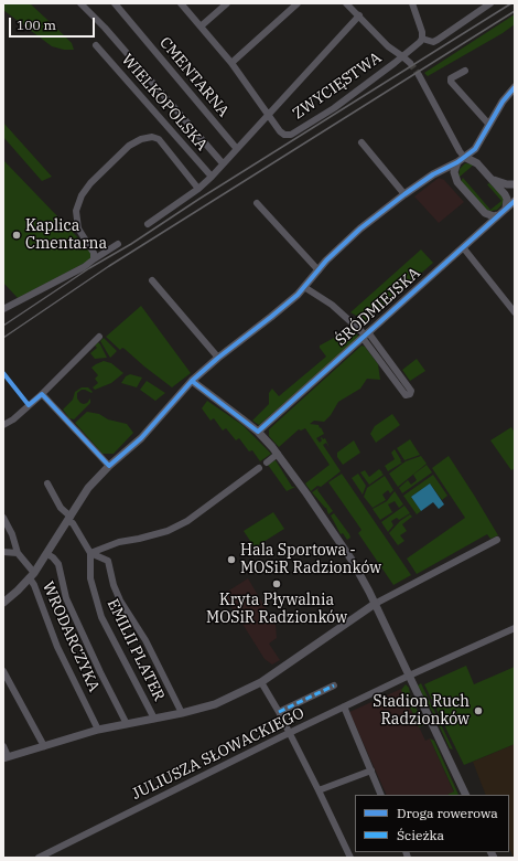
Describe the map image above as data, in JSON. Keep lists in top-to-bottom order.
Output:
{
  "streets": {
    "street": [
      "CMENTARNA",
      "ZWYCIĘSTWA",
      "WIELKOPOLSKA",
      "ŚRÓDMIEJSKA",
      "WRODARCZYKA",
      "EMILII PLATER",
      "JULIUSZA SŁOWACKIEGO"
    ]
  },
  "places": [
    "Kaplica Cmentarna",
    "Hala Sportowa - MOSiR Radzionków",
    "Kryta Pływalnia MOSiR Radzionków",
    "Stadion Ruch Radzionków"
  ],
  "legend": ["Droga rowerowa", "Ścieżka"],
  "scale_bar": "100 m"
}
